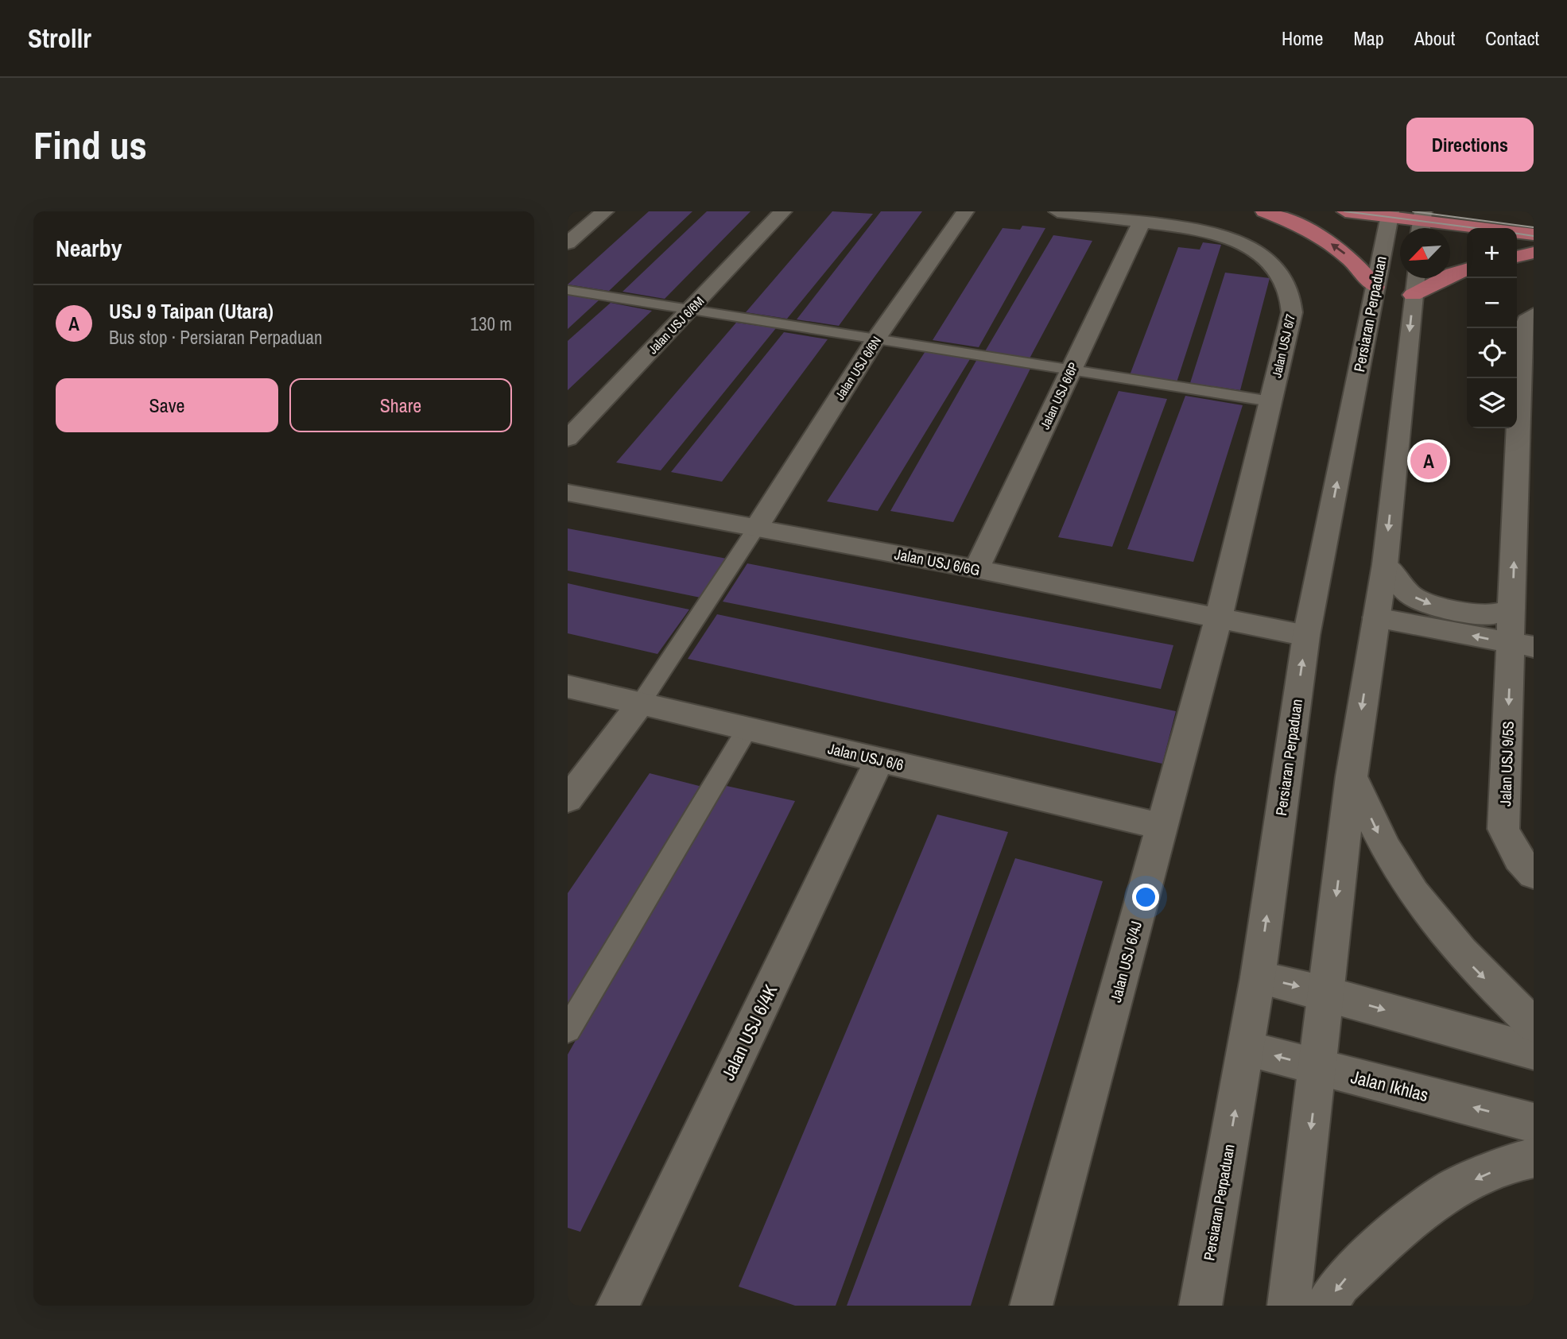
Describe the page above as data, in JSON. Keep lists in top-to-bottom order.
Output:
{
  "streets": {
    "street": [
      "Persiaran Perpaduan",
      "Jalan USJ 6/6M",
      "Jalan USJ 6/7",
      "Jalan USJ 6/6N",
      "Jalan USJ 6/6P",
      "Jalan USJ 6/6G",
      "Jalan USJ 6/6",
      "Jalan USJ 9/5S",
      "Jalan USJ 6/4J",
      "Jalan USJ 6/4K",
      "Jalan Ikhlas"
    ]
  },
  "crossings": [
    ["Persiaran Perpaduan", "Jalan USJ 6/6G"],
    ["Persiaran Perpaduan", "Jalan Ikhlas"],
    ["Jalan USJ 6/7", "Jalan USJ 6/6P"],
    ["Jalan USJ 6/7", "Jalan USJ 6/6G"],
    ["Jalan USJ 6/7", "Jalan USJ 6/4J"],
    ["Jalan USJ 6/6N", "Jalan USJ 6/6G"],
    ["Jalan USJ 6/6P", "Jalan USJ 6/6G"],
    ["Jalan USJ 6/6G", "Jalan USJ 6/4J"],
    ["Jalan USJ 6/6", "Jalan USJ 6/4J"],
    ["Jalan USJ 6/6", "Jalan USJ 6/4K"]
  ],
  "north": "bottom left",
  "page": {
    "header": "Strollr",
    "nav": [
      "Home",
      "Map",
      "About",
      "Contact"
    ],
    "buttons": [
      "Directions",
      ["Save", "Share"]
    ],
    "title": "Find us",
    "heading": "Nearby",
    "map_buttons": ["+", "−"],
    "list": [
      {
        "mark": "A",
        "name": "USJ 9 Taipan (Utara)",
        "note": "Bus stop · Persiaran Perpaduan",
        "value": "130 m"
      }
    ],
    "pins": "A"
  }
}
